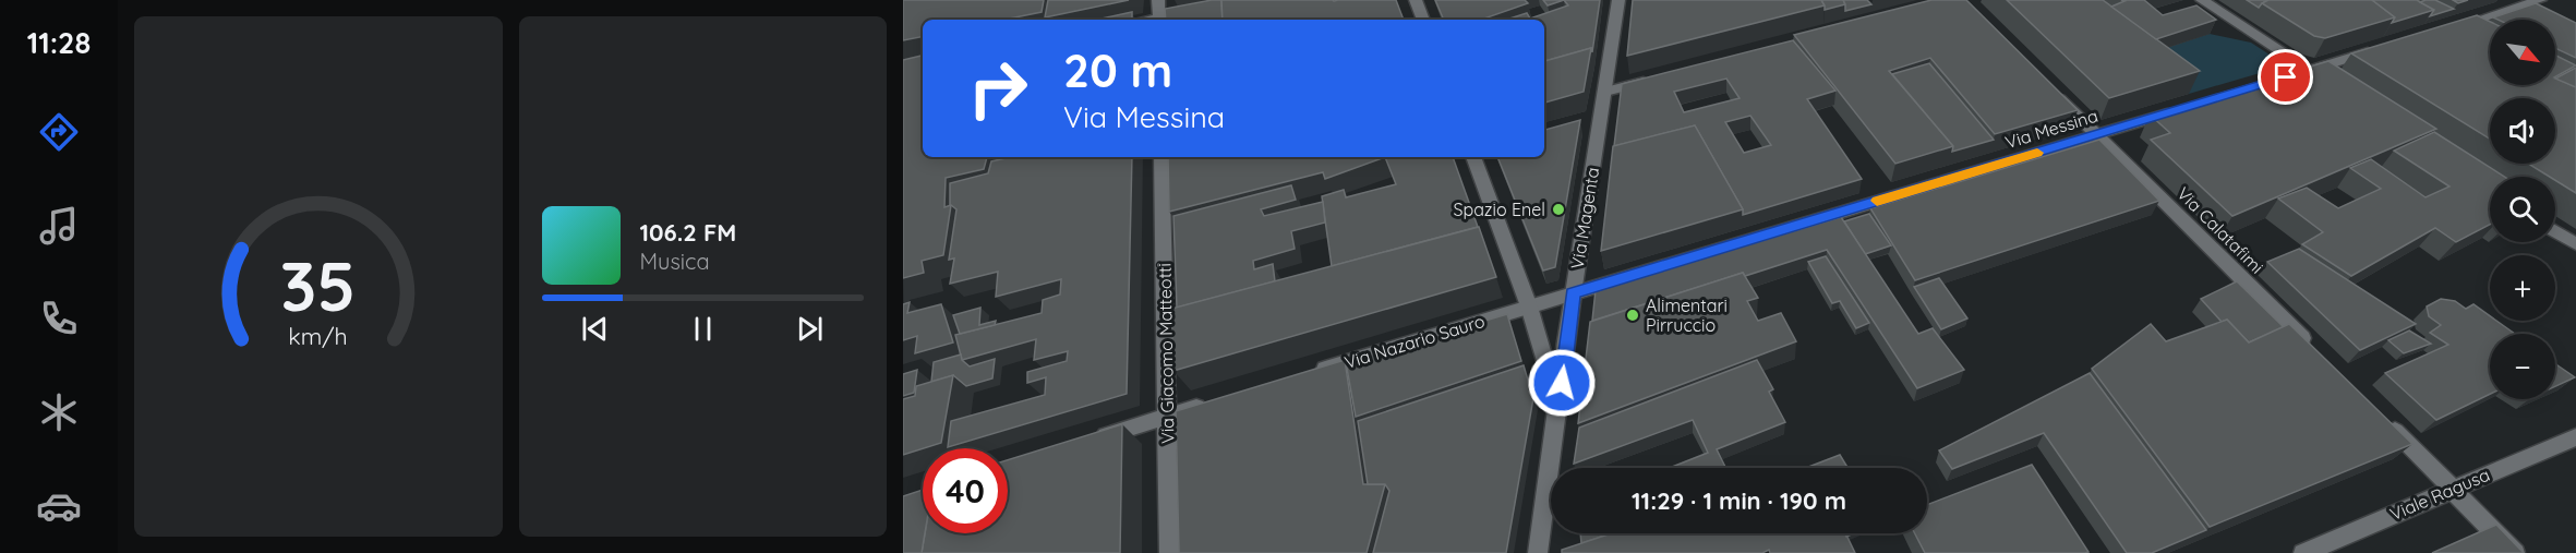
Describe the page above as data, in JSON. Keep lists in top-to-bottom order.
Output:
{
  "streets": {
    "street": [
      "Via Messina",
      "Via Magenta",
      "Via Calatafimi",
      "Via Nazario Sauro",
      "Via Giacomo Matteotti",
      "Viale Ragusa"
    ]
  },
  "crossings": [
    ["Via Messina", "Via Magenta"],
    ["Via Messina", "Via Calatafimi"],
    ["Via Messina", "Via Nazario Sauro"],
    ["Via Magenta", "Via Nazario Sauro"]
  ],
  "places": ["Spazio Enel", "Alimentari Pirruccio"],
  "north": "bottom right",
  "page": {
    "tabs": "11:28",
    "map_buttons": ["+", "−"],
    "turn": ["20 m", "Via Messina"],
    "song": ["106.2 FM", "Musica"],
    "limit": "40",
    "trip": "11:29 · 1 min · 190 m",
    "gauge": ["35", "km/h"]
  }
}
